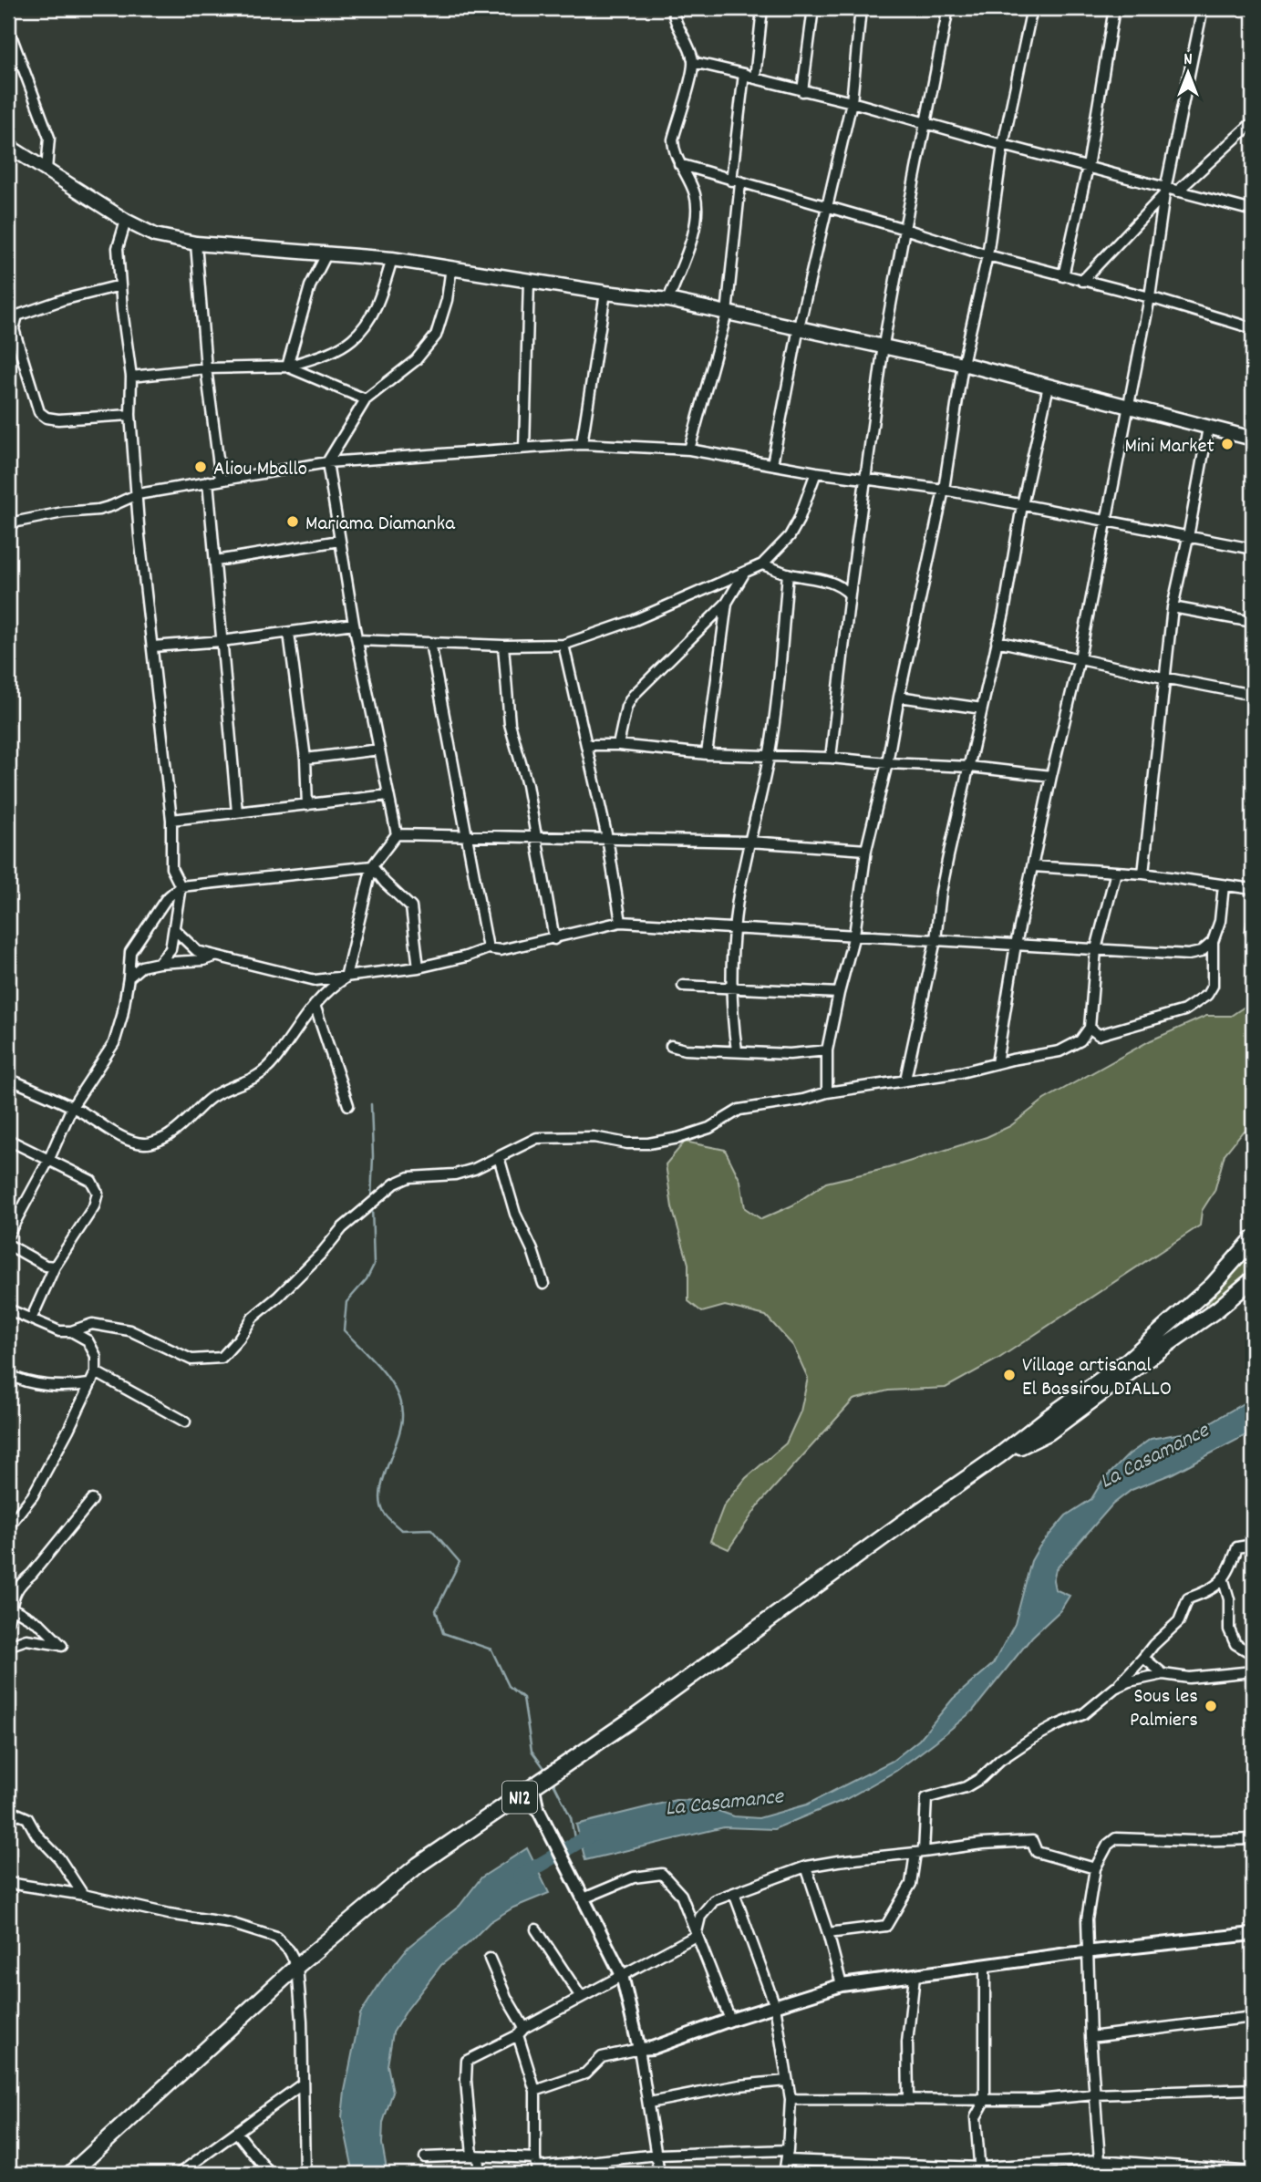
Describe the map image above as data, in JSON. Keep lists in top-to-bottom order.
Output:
{
  "streets": {
    "main road": ["N12"]
  },
  "water": ["La Casamance"],
  "places": [
    "Mini Market",
    "Aliou Mballo",
    "Mariama Diamanka",
    "Village artisanal El Bassirou DIALLO",
    "Sous les Palmiers"
  ],
  "north": "top"
}
